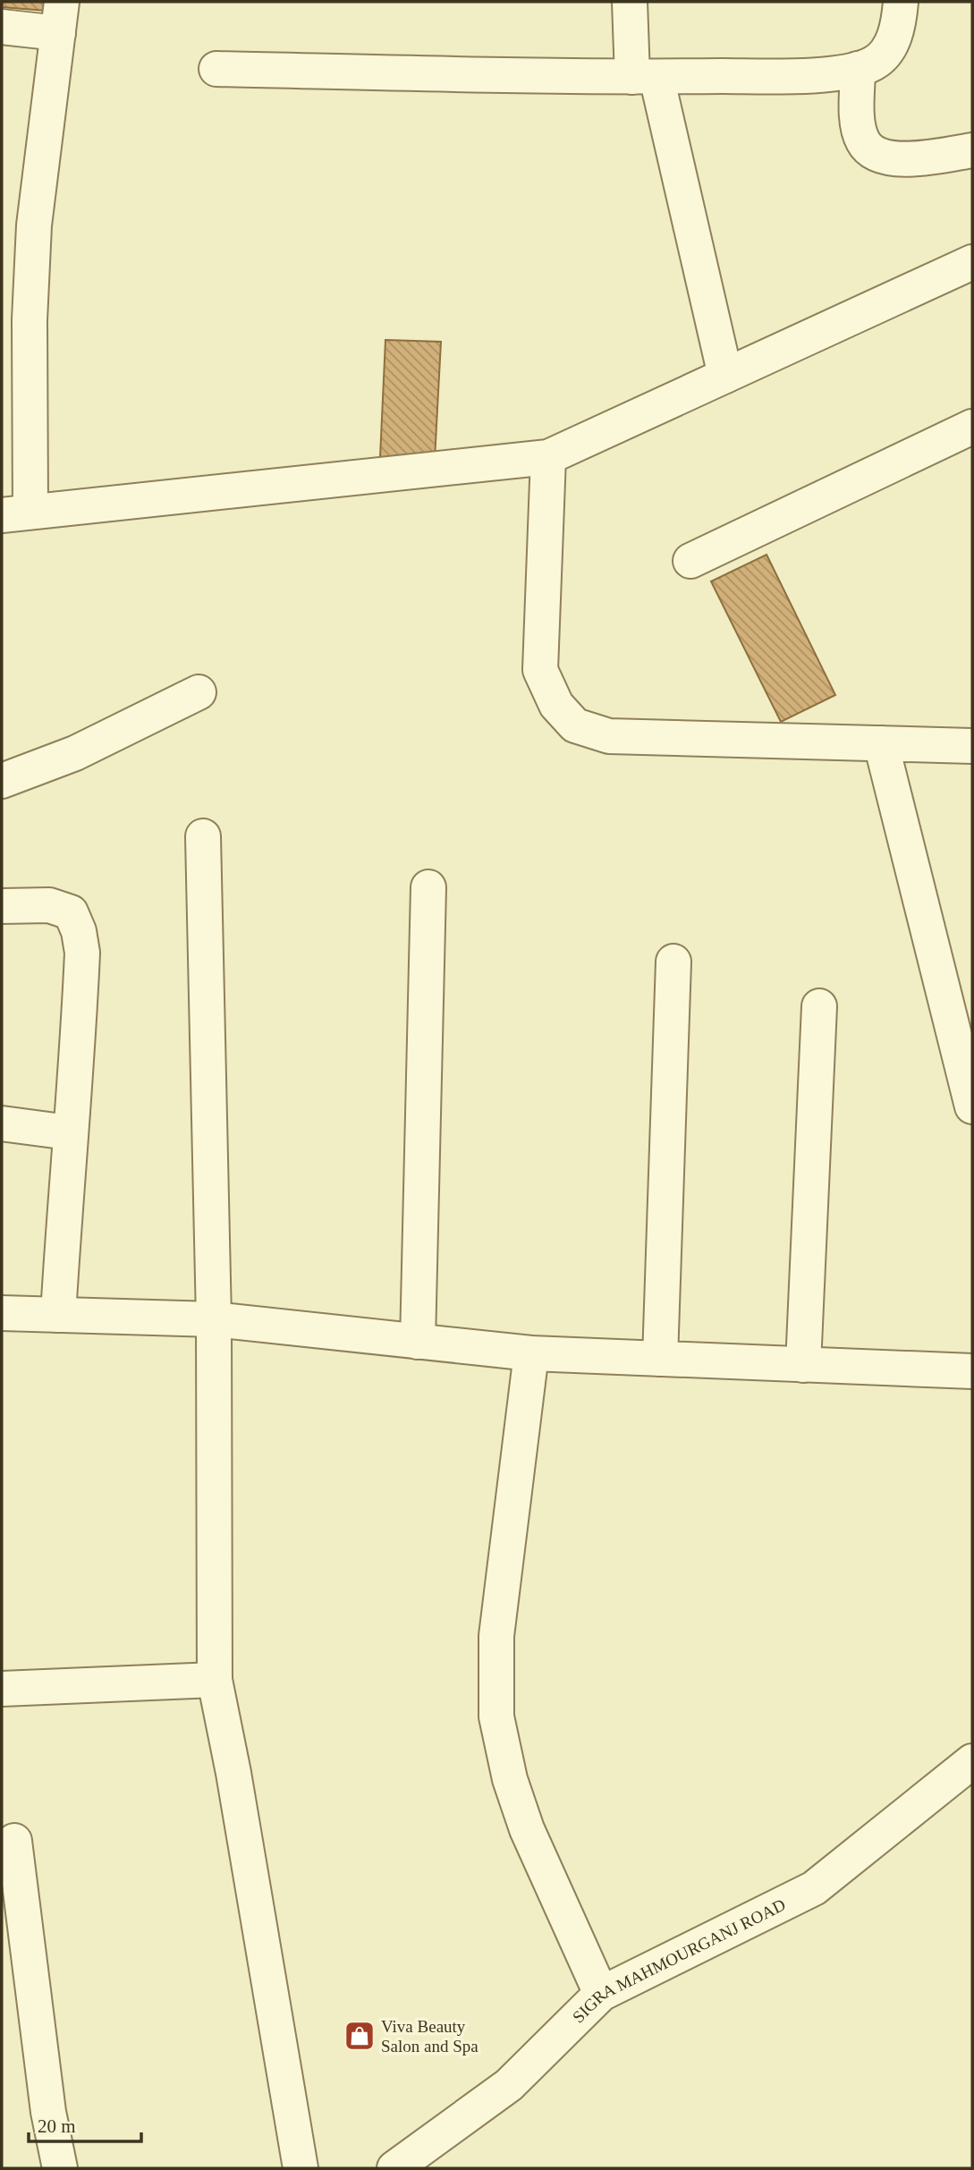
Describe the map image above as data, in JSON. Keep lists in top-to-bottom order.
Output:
{
  "streets": {
    "street": ["SIGRA MAHMOURGANJ ROAD"]
  },
  "places": {
    "shop": ["Viva Beauty Salon and Spa"]
  },
  "scale_bar": "20 m"
}
